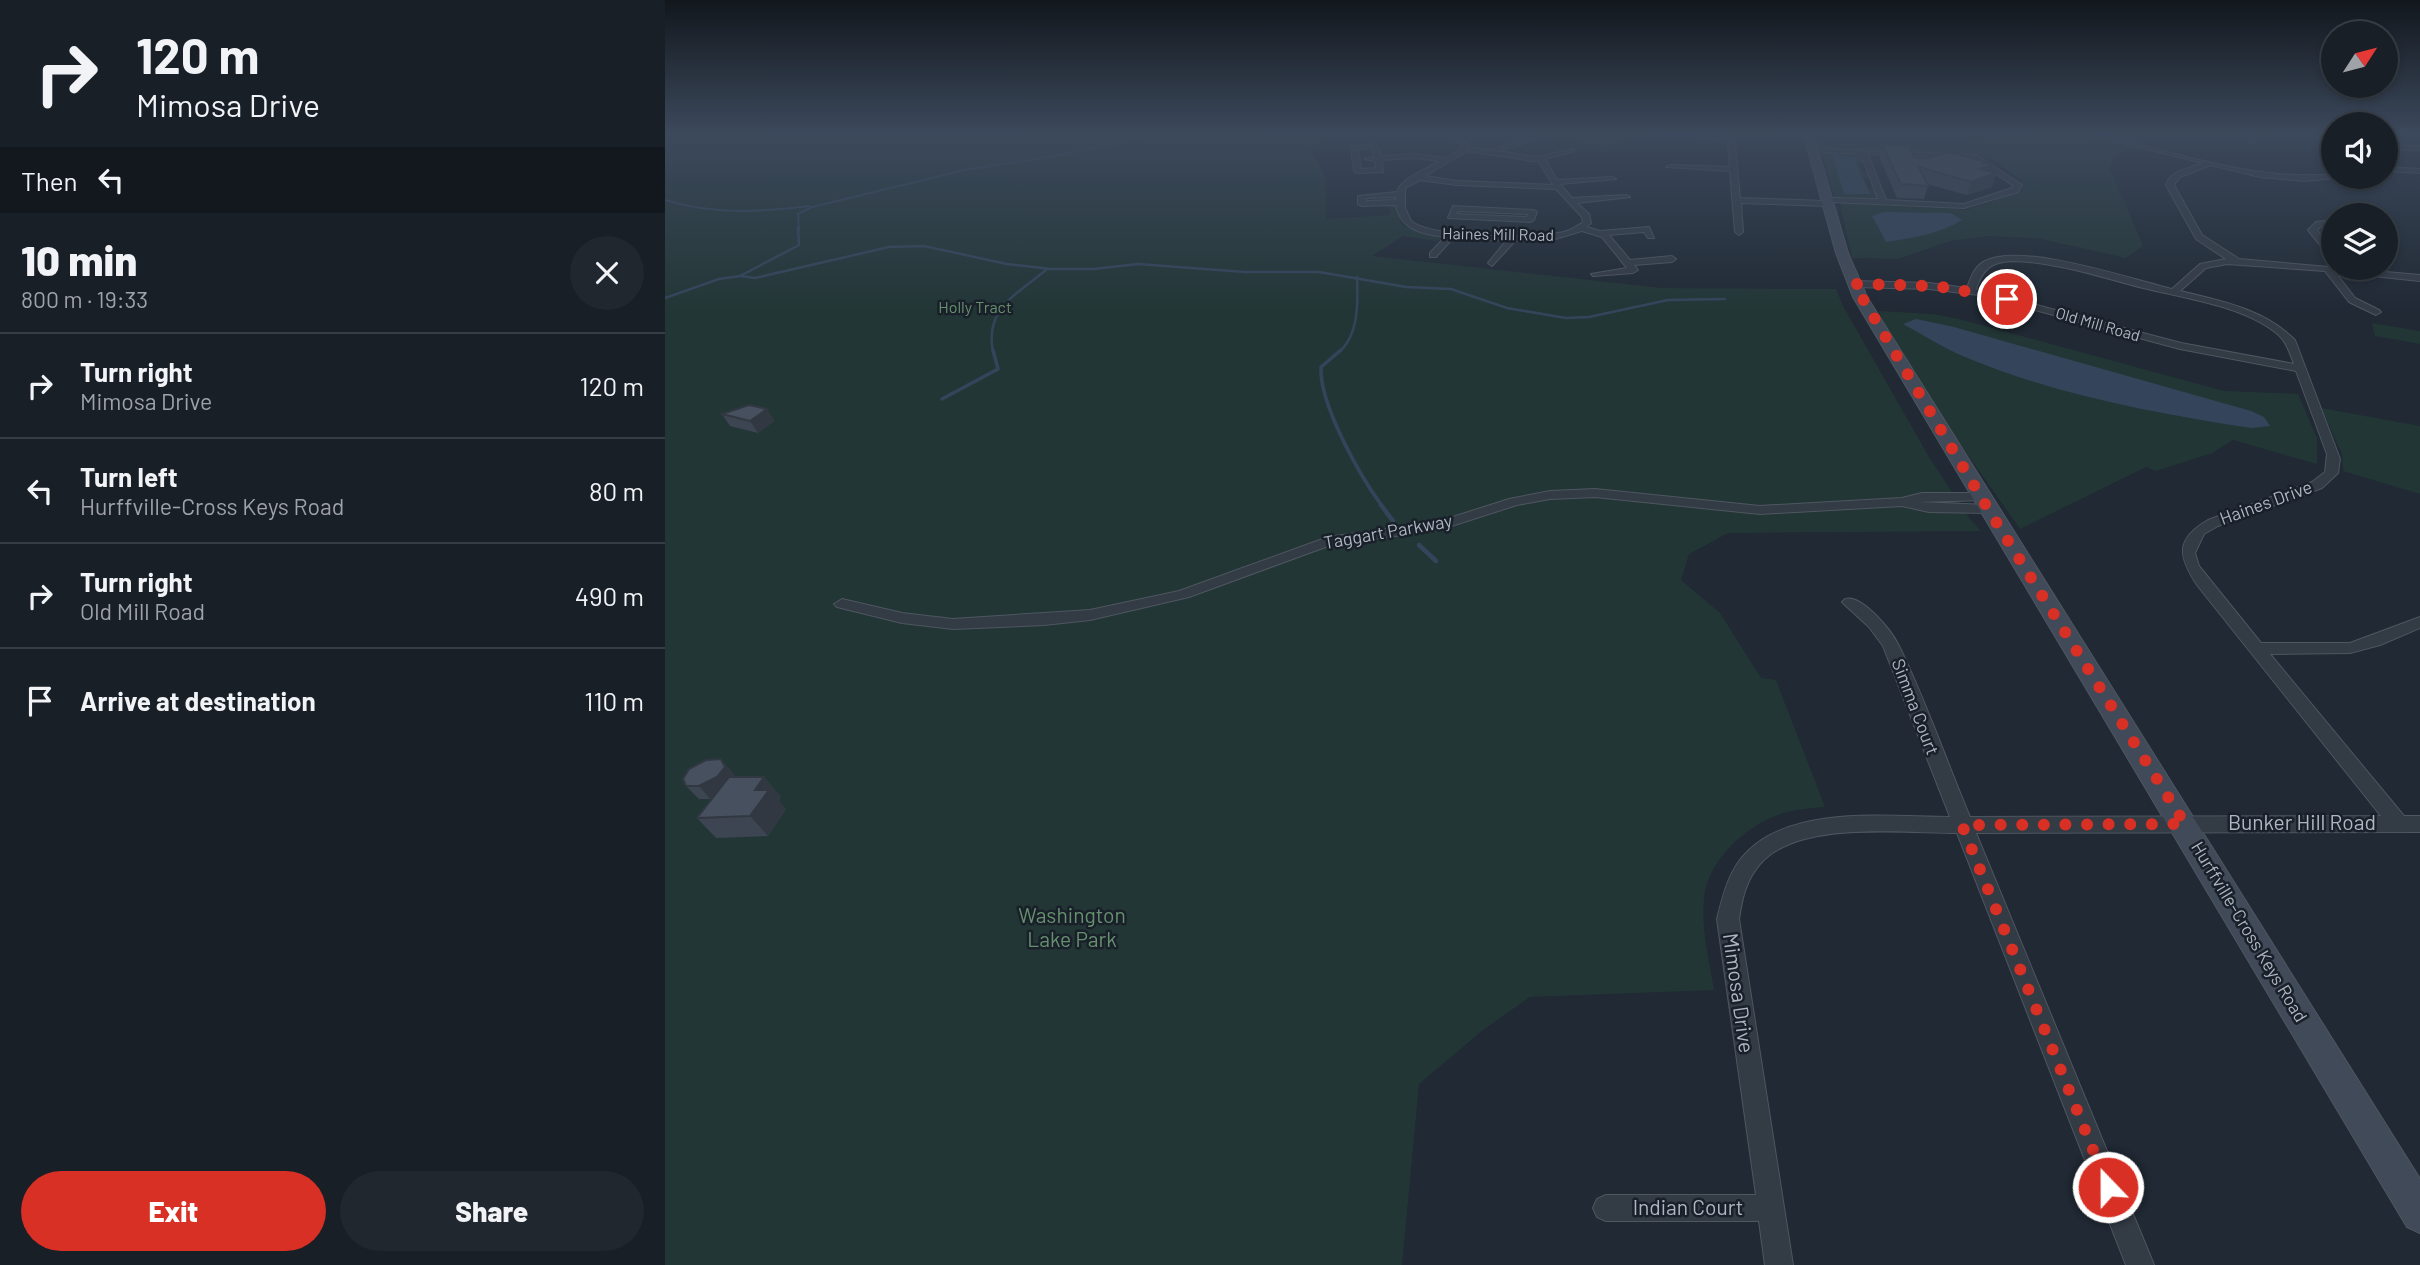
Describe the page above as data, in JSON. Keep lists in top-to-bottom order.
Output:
{
  "streets": {
    "main road": ["Hurffville-Cross Keys Road"],
    "street": [
      "Haines Mill Road",
      "Old Mill Road",
      "Haines Drive",
      "Taggart Parkway",
      "Simma Court",
      "Bunker Hill Road",
      "Mimosa Drive",
      "Indian Court"
    ]
  },
  "crossings": [
    ["Old Mill Road", "Haines Drive"],
    ["Old Mill Road", "Hurffville-Cross Keys Road"],
    ["Haines Drive", "Bunker Hill Road"],
    ["Taggart Parkway", "Hurffville-Cross Keys Road"],
    ["Simma Court", "Mimosa Drive"],
    ["Bunker Hill Road", "Hurffville-Cross Keys Road"],
    ["Bunker Hill Road", "Mimosa Drive"],
    ["Hurffville-Cross Keys Road", "Mimosa Drive"],
    ["Mimosa Drive", "Indian Court"]
  ],
  "parks": ["Holly Tract", "Washington Lake Park"],
  "north": "top right",
  "page": {
    "turn": ["120 m", "Mimosa Drive"],
    "then": "Then",
    "heading": ["10 min", "800 m · 19:33"],
    "list": [
      {
        "name": "Turn right",
        "note": "Mimosa Drive",
        "value": "120 m"
      },
      {
        "name": "Turn left",
        "note": "Hurffville-Cross Keys Road",
        "value": "80 m"
      },
      {
        "name": "Turn right",
        "note": "Old Mill Road",
        "value": "490 m"
      },
      {
        "name": "Arrive at destination",
        "value": "110 m"
      }
    ],
    "buttons": ["Exit", "Share"]
  }
}
